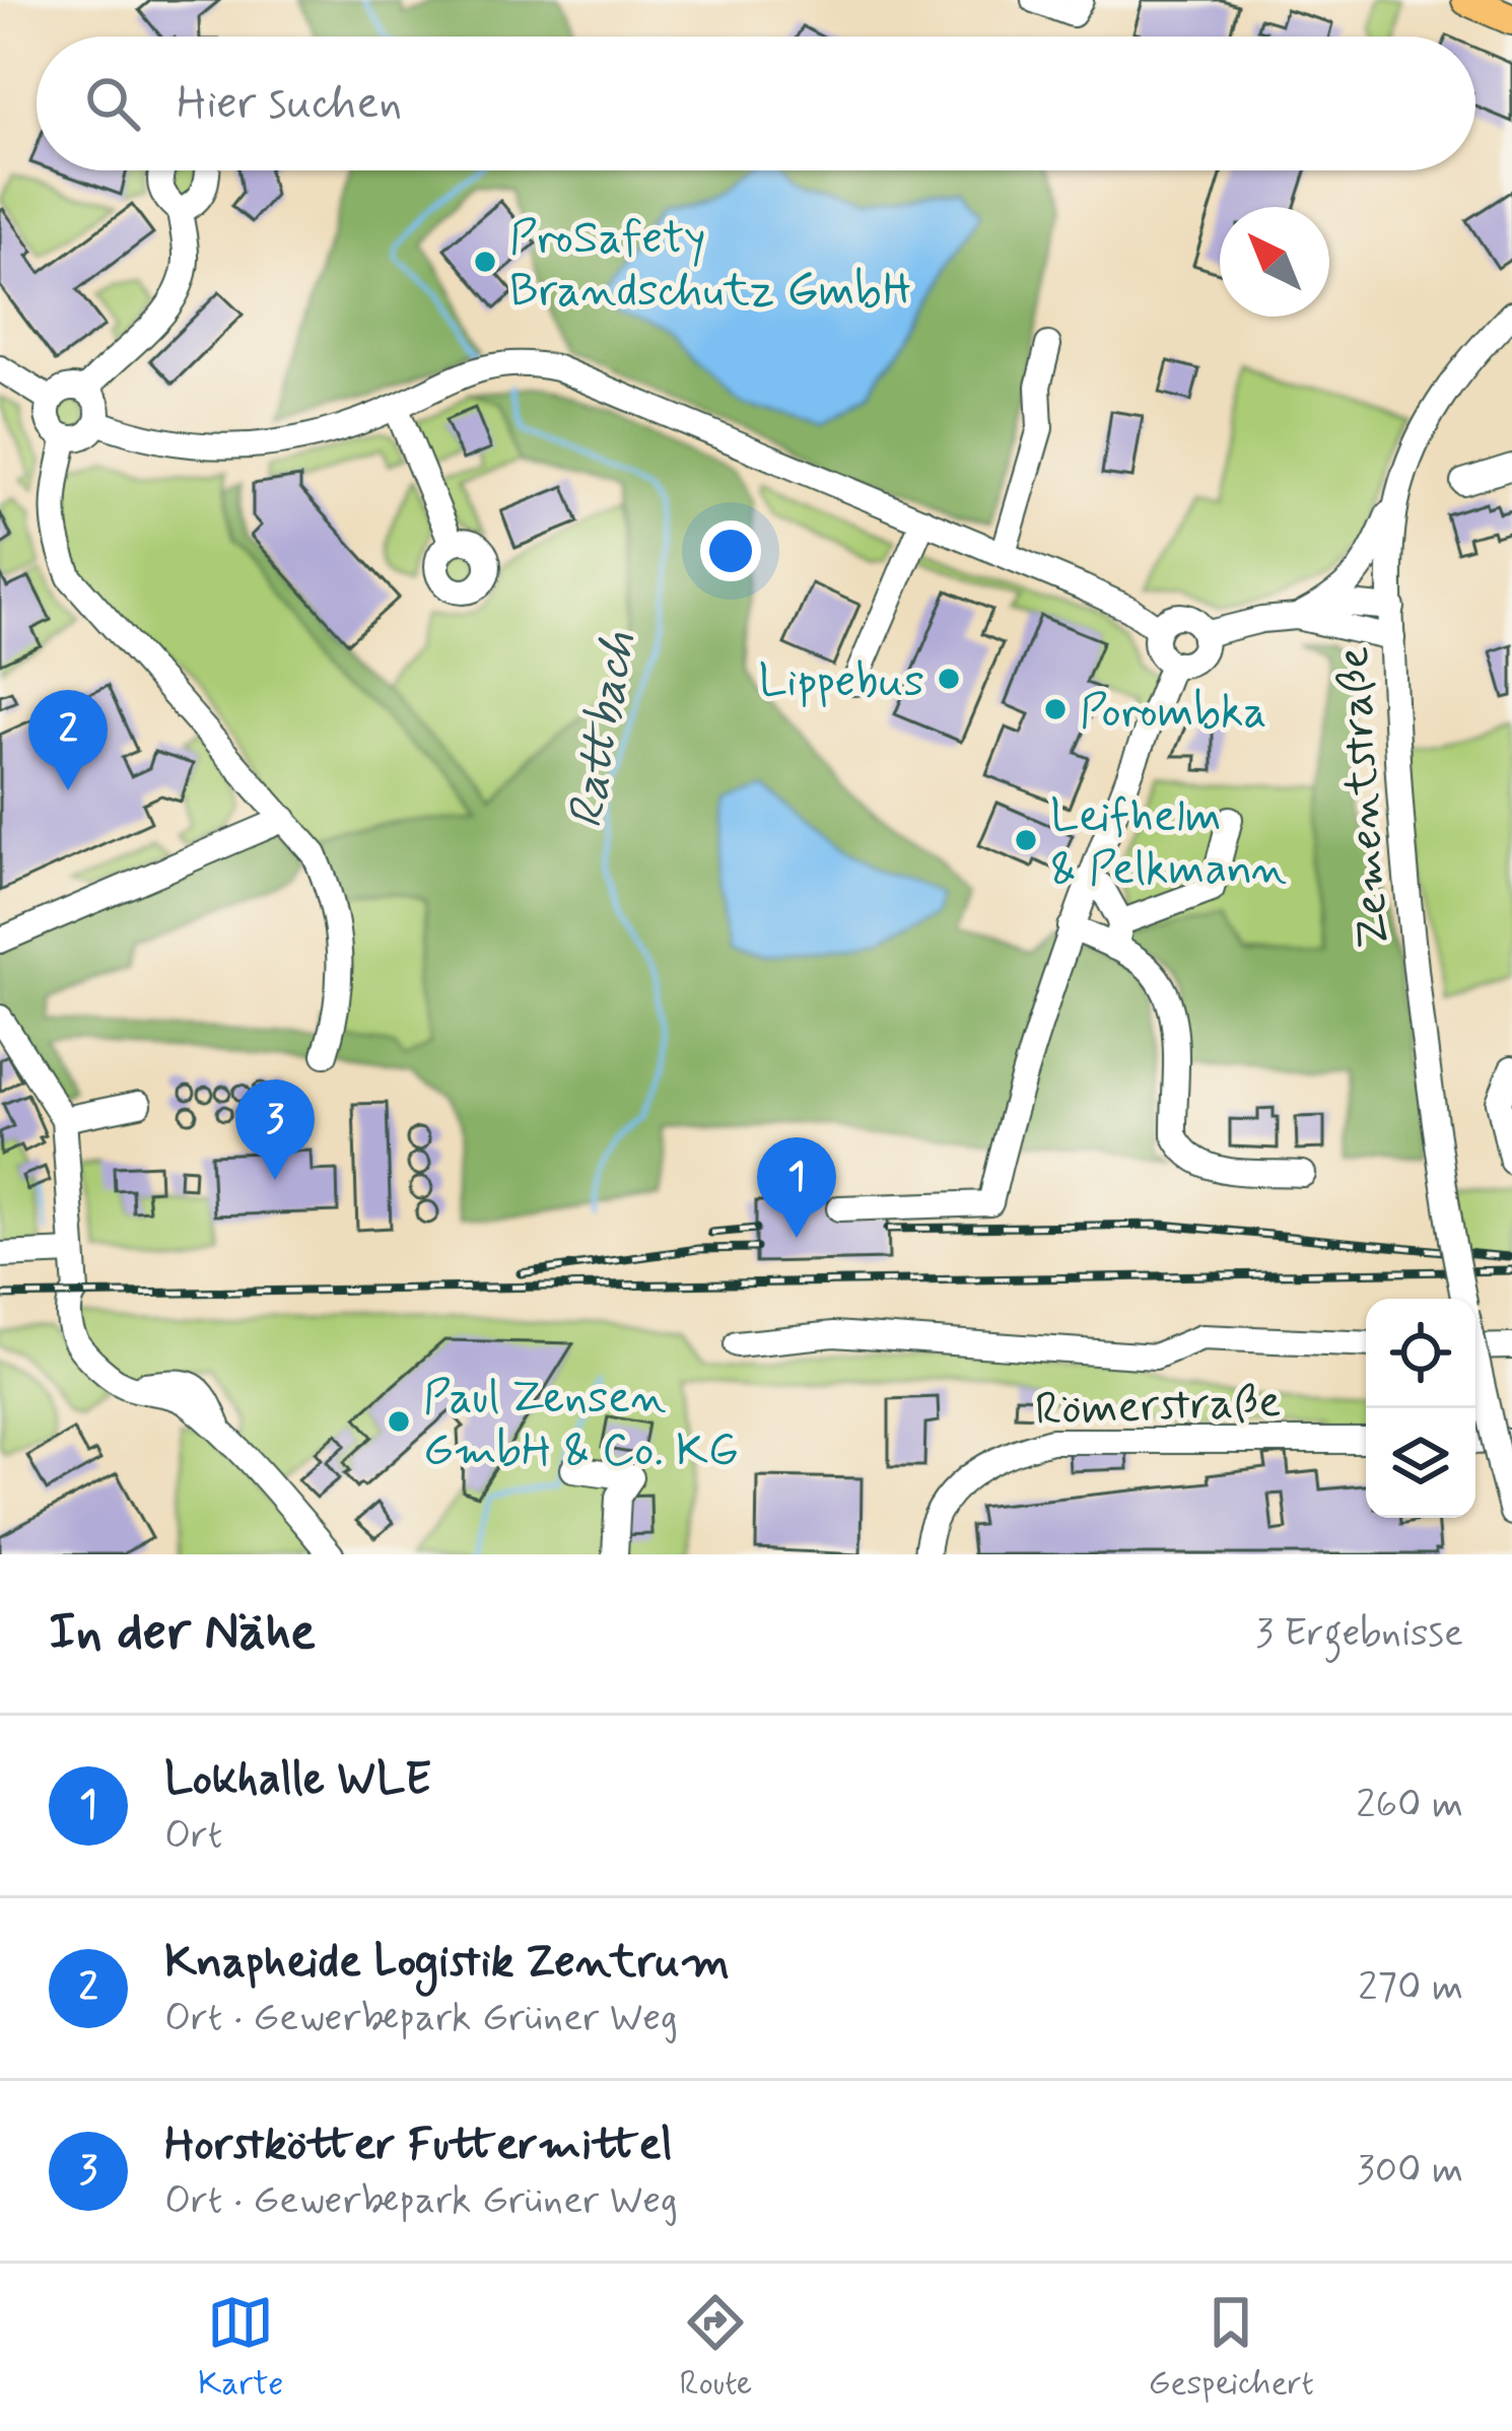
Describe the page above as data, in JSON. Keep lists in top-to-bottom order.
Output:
{
  "streets": {
    "street": ["Zementstraße", "Römerstraße"]
  },
  "water": ["Rattbach"],
  "places": [
    "ProSafety Brandschutz GmbH",
    "Lippebus",
    "Porombka",
    "Leifhelm & Pelkmann",
    "Paul Zensen GmbH & Co. KG"
  ],
  "north": "top left",
  "page": {
    "search": "Hier suchen",
    "pins": ["2", "3", "1"],
    "heading": ["In der Nähe", "3 Ergebnisse"],
    "list": [
      {
        "mark": "1",
        "name": "Lokhalle WLE",
        "note": "Ort",
        "value": "260 m"
      },
      {
        "mark": "2",
        "name": "Knapheide Logistik Zentrum",
        "note": "Ort · Gewerbepark Grüner Weg",
        "value": "270 m"
      },
      {
        "mark": "3",
        "name": "Horstkötter Futtermittel",
        "note": "Ort · Gewerbepark Grüner Weg",
        "value": "300 m"
      }
    ],
    "nav": ["Karte", "Route", "Gespeichert"]
  }
}
